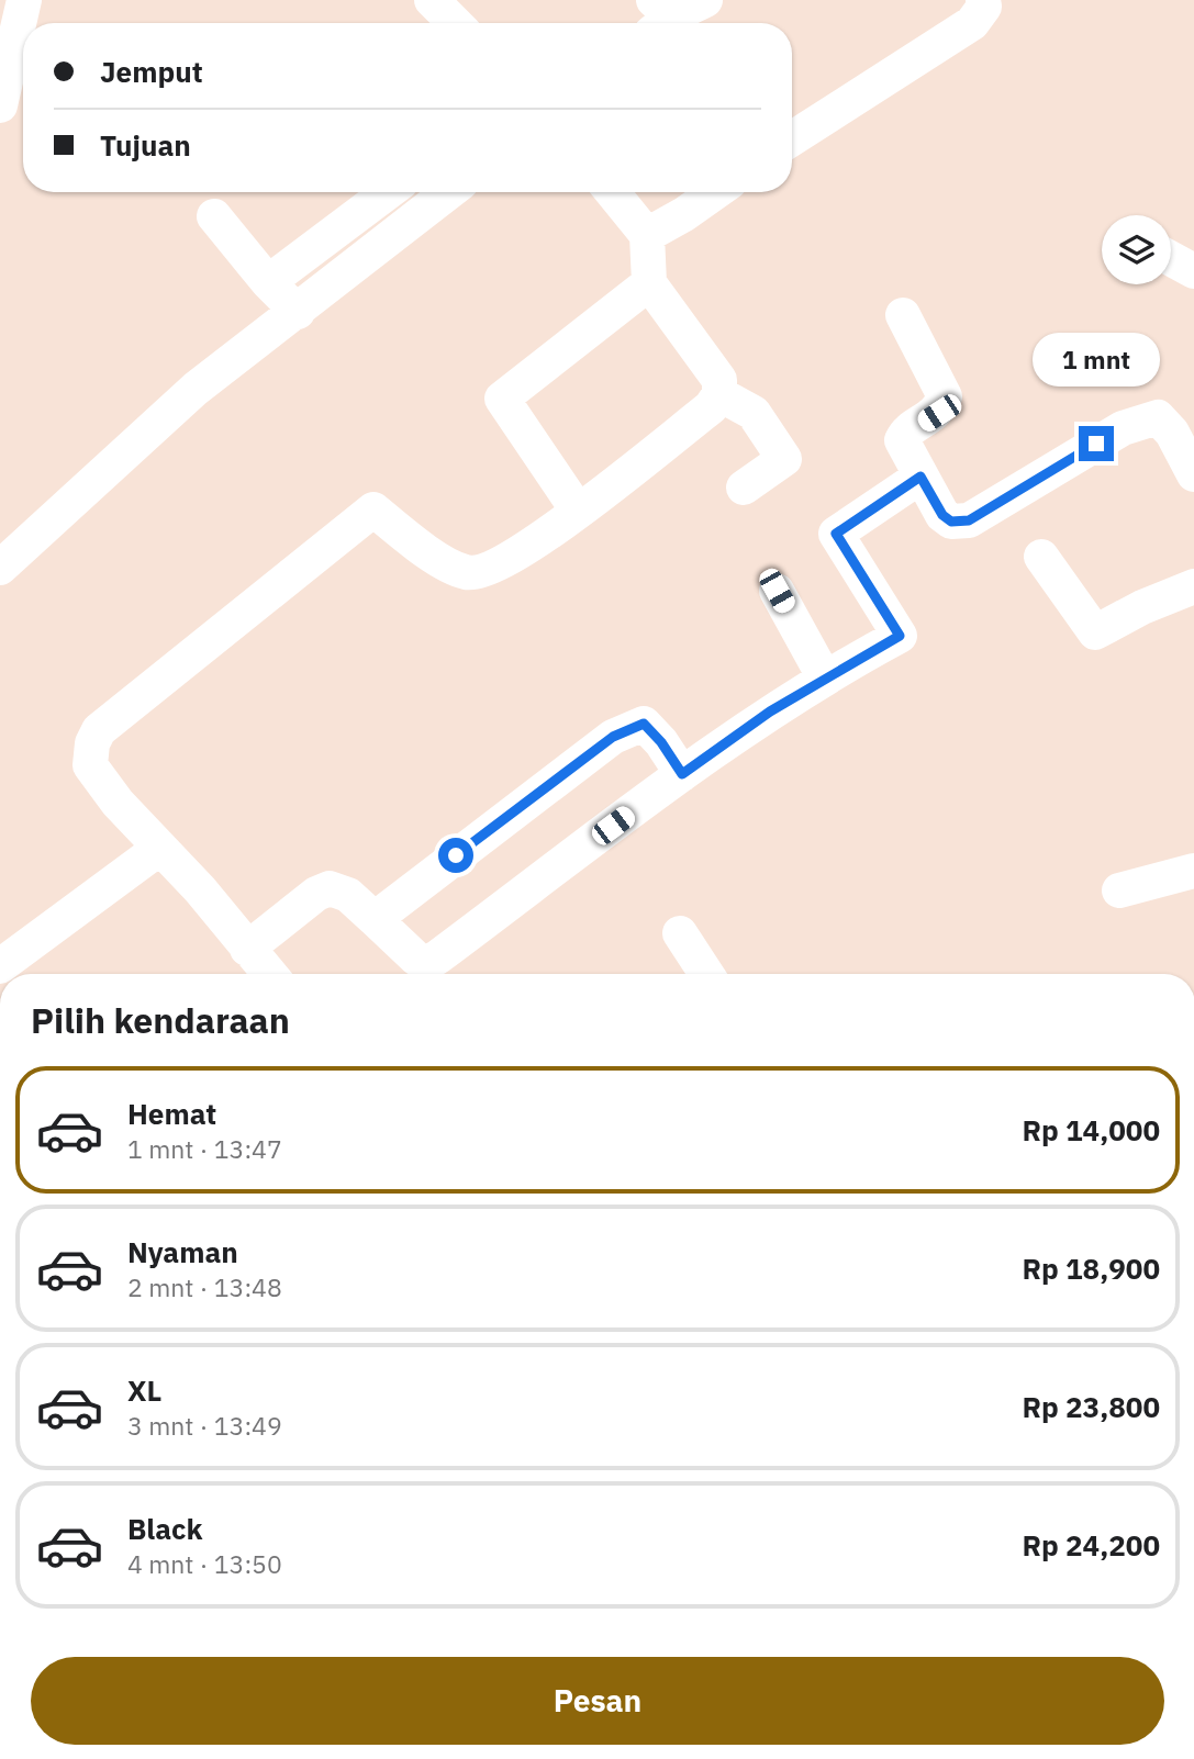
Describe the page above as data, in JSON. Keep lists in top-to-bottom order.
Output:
{
  "page": {
    "banner": ["Jemput", "Tujuan"],
    "bubble": "1 mnt",
    "heading": "Pilih kendaraan",
    "list": [
      {
        "name": "Hemat",
        "note": "1 mnt · 13:47",
        "value": "Rp 14,000"
      },
      {
        "name": "Nyaman",
        "note": "2 mnt · 13:48",
        "value": "Rp 18,900"
      },
      {
        "name": "XL",
        "note": "3 mnt · 13:49",
        "value": "Rp 23,800"
      },
      {
        "name": "Black",
        "note": "4 mnt · 13:50",
        "value": "Rp 24,200"
      }
    ],
    "buttons": "Pesan"
  }
}
